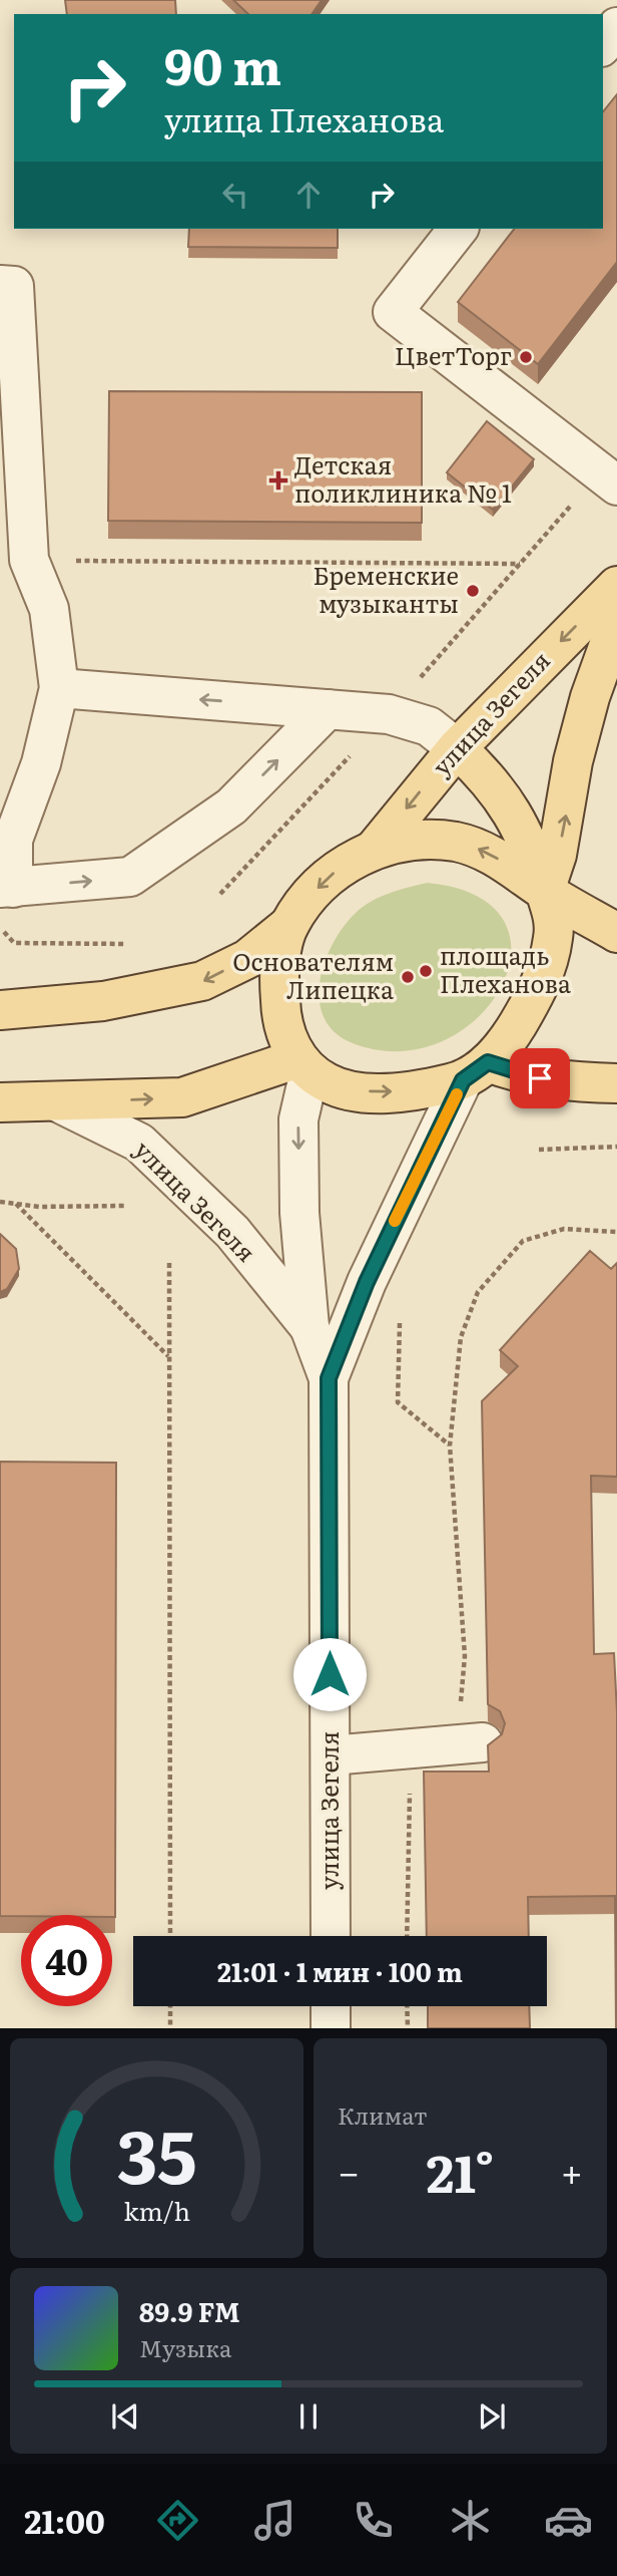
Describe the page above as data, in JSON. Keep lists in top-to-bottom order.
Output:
{
  "streets": {
    "main road": ["улица Зегеля"]
  },
  "places": {
    "other": [
      "ЦветТорг",
      "Бременские музыканты",
      "площадь Плеханова",
      "Основателям Липецка"
    ],
    "health": ["Детская поликлиника № 1"]
  },
  "page": {
    "turn": ["90 m", "улица Плеханова"],
    "limit": "40",
    "trip": "21:01 · 1 мин · 100 m",
    "tile": "Климат",
    "heat": ["−", "21°", "+"],
    "song": ["89.9 FM", "Музыка"],
    "tabs": "21:00",
    "gauge": ["35", "km/h"]
  }
}
